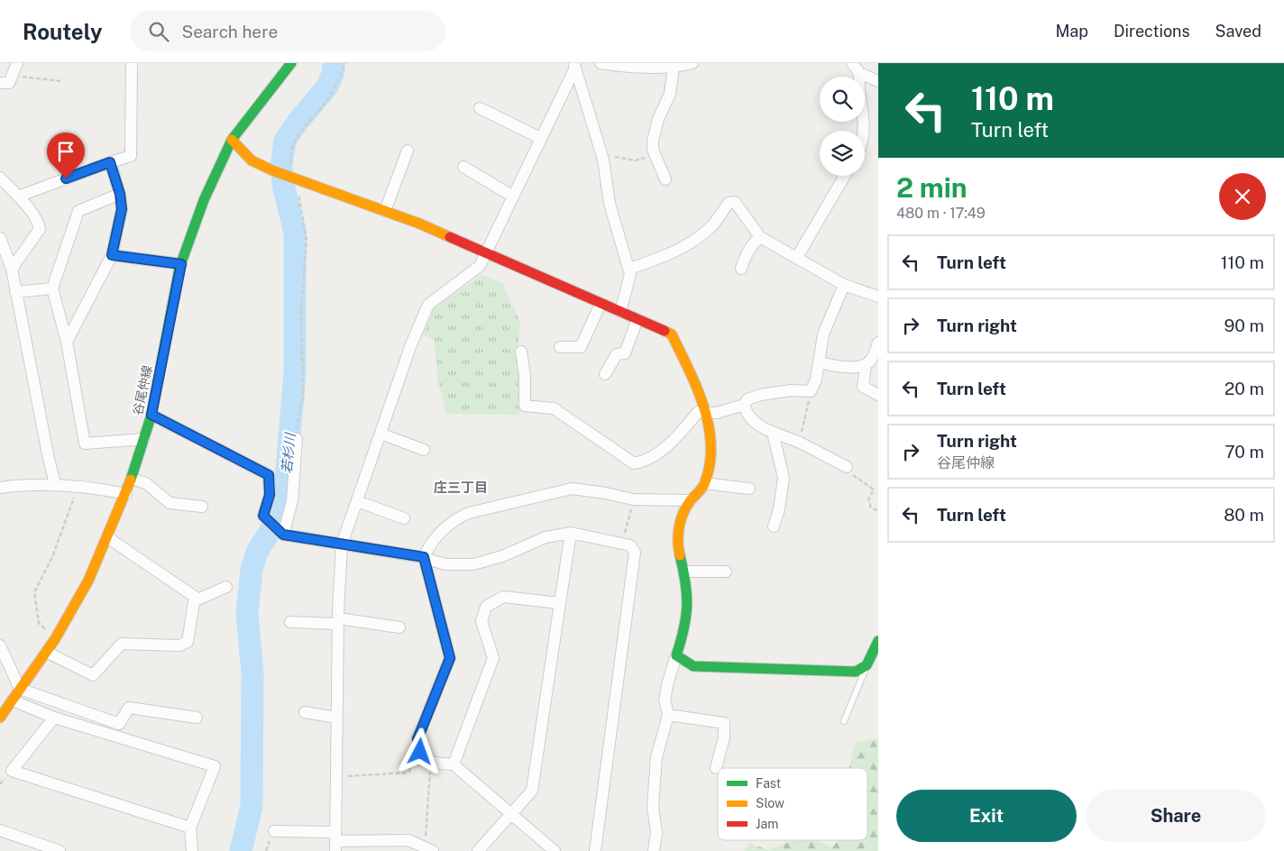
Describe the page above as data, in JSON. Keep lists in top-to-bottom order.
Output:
{
  "streets": {
    "street": ["谷尾仲線"]
  },
  "districts": ["庄三丁目"],
  "water": ["若杉川"],
  "legend": ["Fast", "Slow", "Jam"],
  "page": {
    "header": "Routely",
    "search": "Search here",
    "nav": ["Map", "Directions", "Saved"],
    "turn": ["110 m", "Turn left"],
    "heading": ["2 min", "480 m · 17:49"],
    "list": [
      {
        "name": "Turn left",
        "value": "110 m"
      },
      {
        "name": "Turn right",
        "value": "90 m"
      },
      {
        "name": "Turn left",
        "value": "20 m"
      },
      {
        "name": "Turn right",
        "note": "谷尾仲線",
        "value": "70 m"
      },
      {
        "name": "Turn left",
        "value": "80 m"
      }
    ],
    "buttons": ["Exit", "Share"]
  }
}
